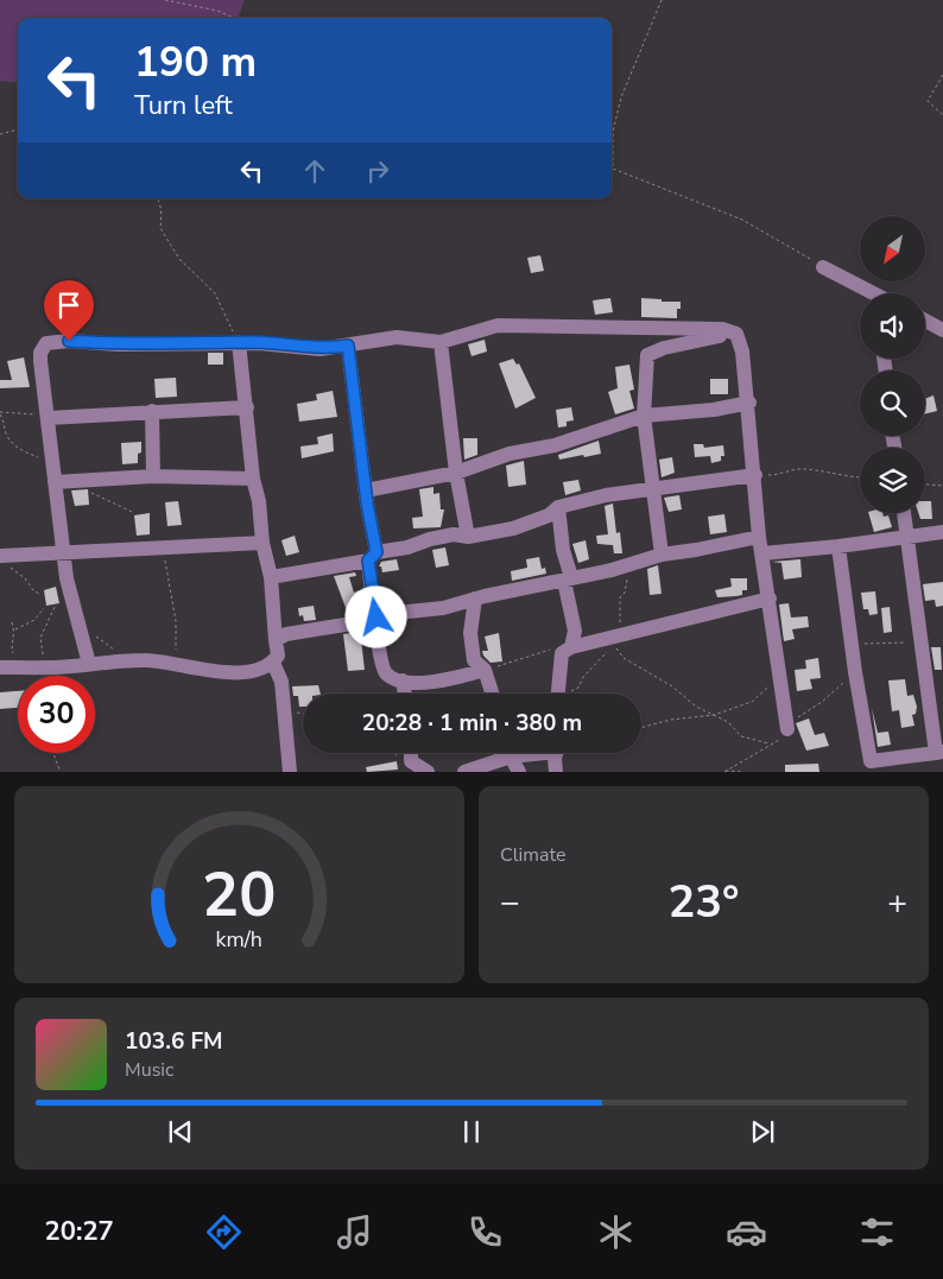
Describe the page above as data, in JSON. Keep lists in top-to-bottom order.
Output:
{
  "north": "bottom left",
  "page": {
    "turn": ["190 m", "Turn left"],
    "limit": "30",
    "trip": "20:28 · 1 min · 380 m",
    "tile": "Climate",
    "heat": ["−", "23°", "+"],
    "song": ["103.6 FM", "Music"],
    "tabs": "20:27",
    "gauge": ["20", "km/h"]
  }
}
